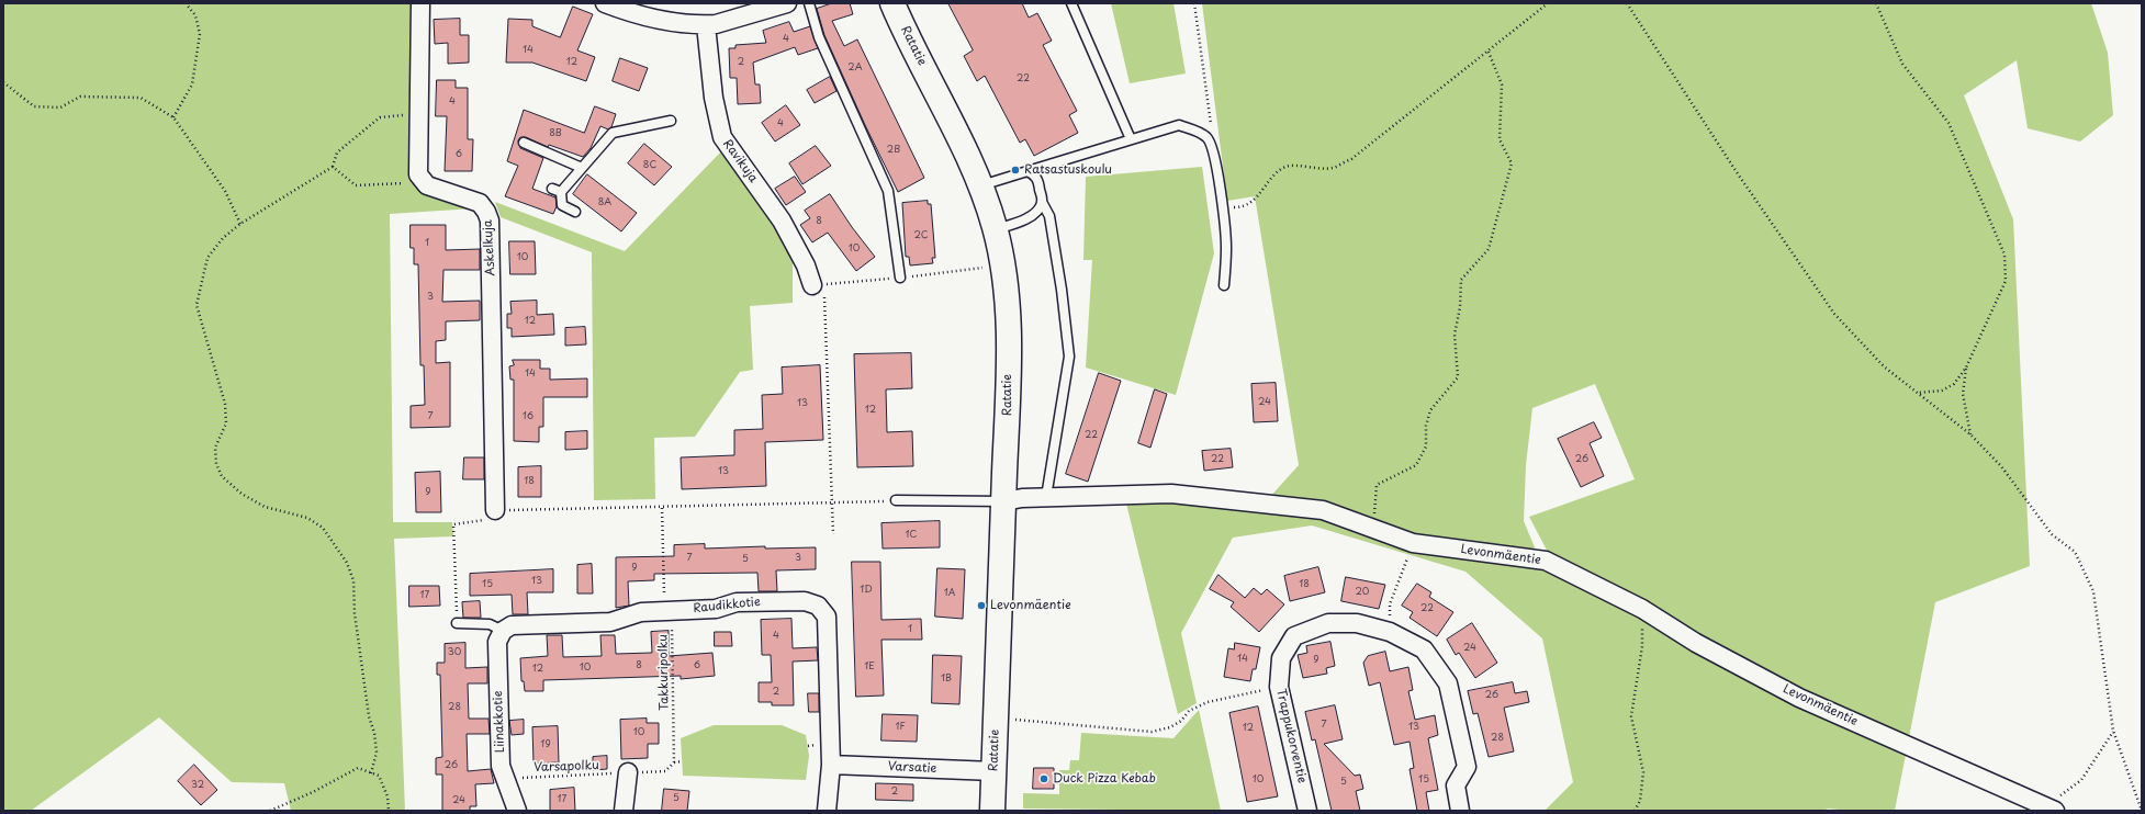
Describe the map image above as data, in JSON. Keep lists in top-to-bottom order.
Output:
{
  "streets": {
    "street": [
      "Ratatie",
      "Ravikuja",
      "Askelkuja",
      "Levonmäentie",
      "Raudikkotie",
      "Liinakkotie",
      "Trappukorventie",
      "Varsatie"
    ],
    "path": ["Takkuripolku", "Varsapolku"]
  },
  "crossings": [
    ["Ratatie", "Levonmäentie"],
    ["Ratatie", "Varsatie"],
    ["Raudikkotie", "Takkuripolku"],
    ["Raudikkotie", "Liinakkotie"],
    ["Raudikkotie", "Varsatie"],
    ["Liinakkotie", "Varsapolku"]
  ],
  "places": ["Ratsastuskoulu", "Levonmäentie", "Duck Pizza Kebab"],
  "house_numbers": [
    "4",
    "14",
    "12",
    "2",
    "2A",
    "22",
    "4",
    "4",
    "8B",
    "2B",
    "6",
    "8C",
    "8A",
    "8",
    "2C",
    "1",
    "10",
    "10",
    "3",
    "12",
    "14",
    "24",
    "13",
    "12",
    "7",
    "16",
    "22",
    "22",
    "26",
    "13",
    "18",
    "9",
    "1C",
    "7",
    "3",
    "5",
    "9",
    "13",
    "15",
    "18",
    "1D",
    "20",
    "1A",
    "17",
    "22",
    "1",
    "4",
    "24",
    "30",
    "14",
    "9",
    "8",
    "6",
    "1E",
    "10",
    "12",
    "1B",
    "2",
    "26",
    "28",
    "7",
    "1F",
    "13",
    "12",
    "10",
    "28",
    "19",
    "26",
    "10",
    "15",
    "5",
    "32",
    "2",
    "5",
    "17",
    "24"
  ]
}
